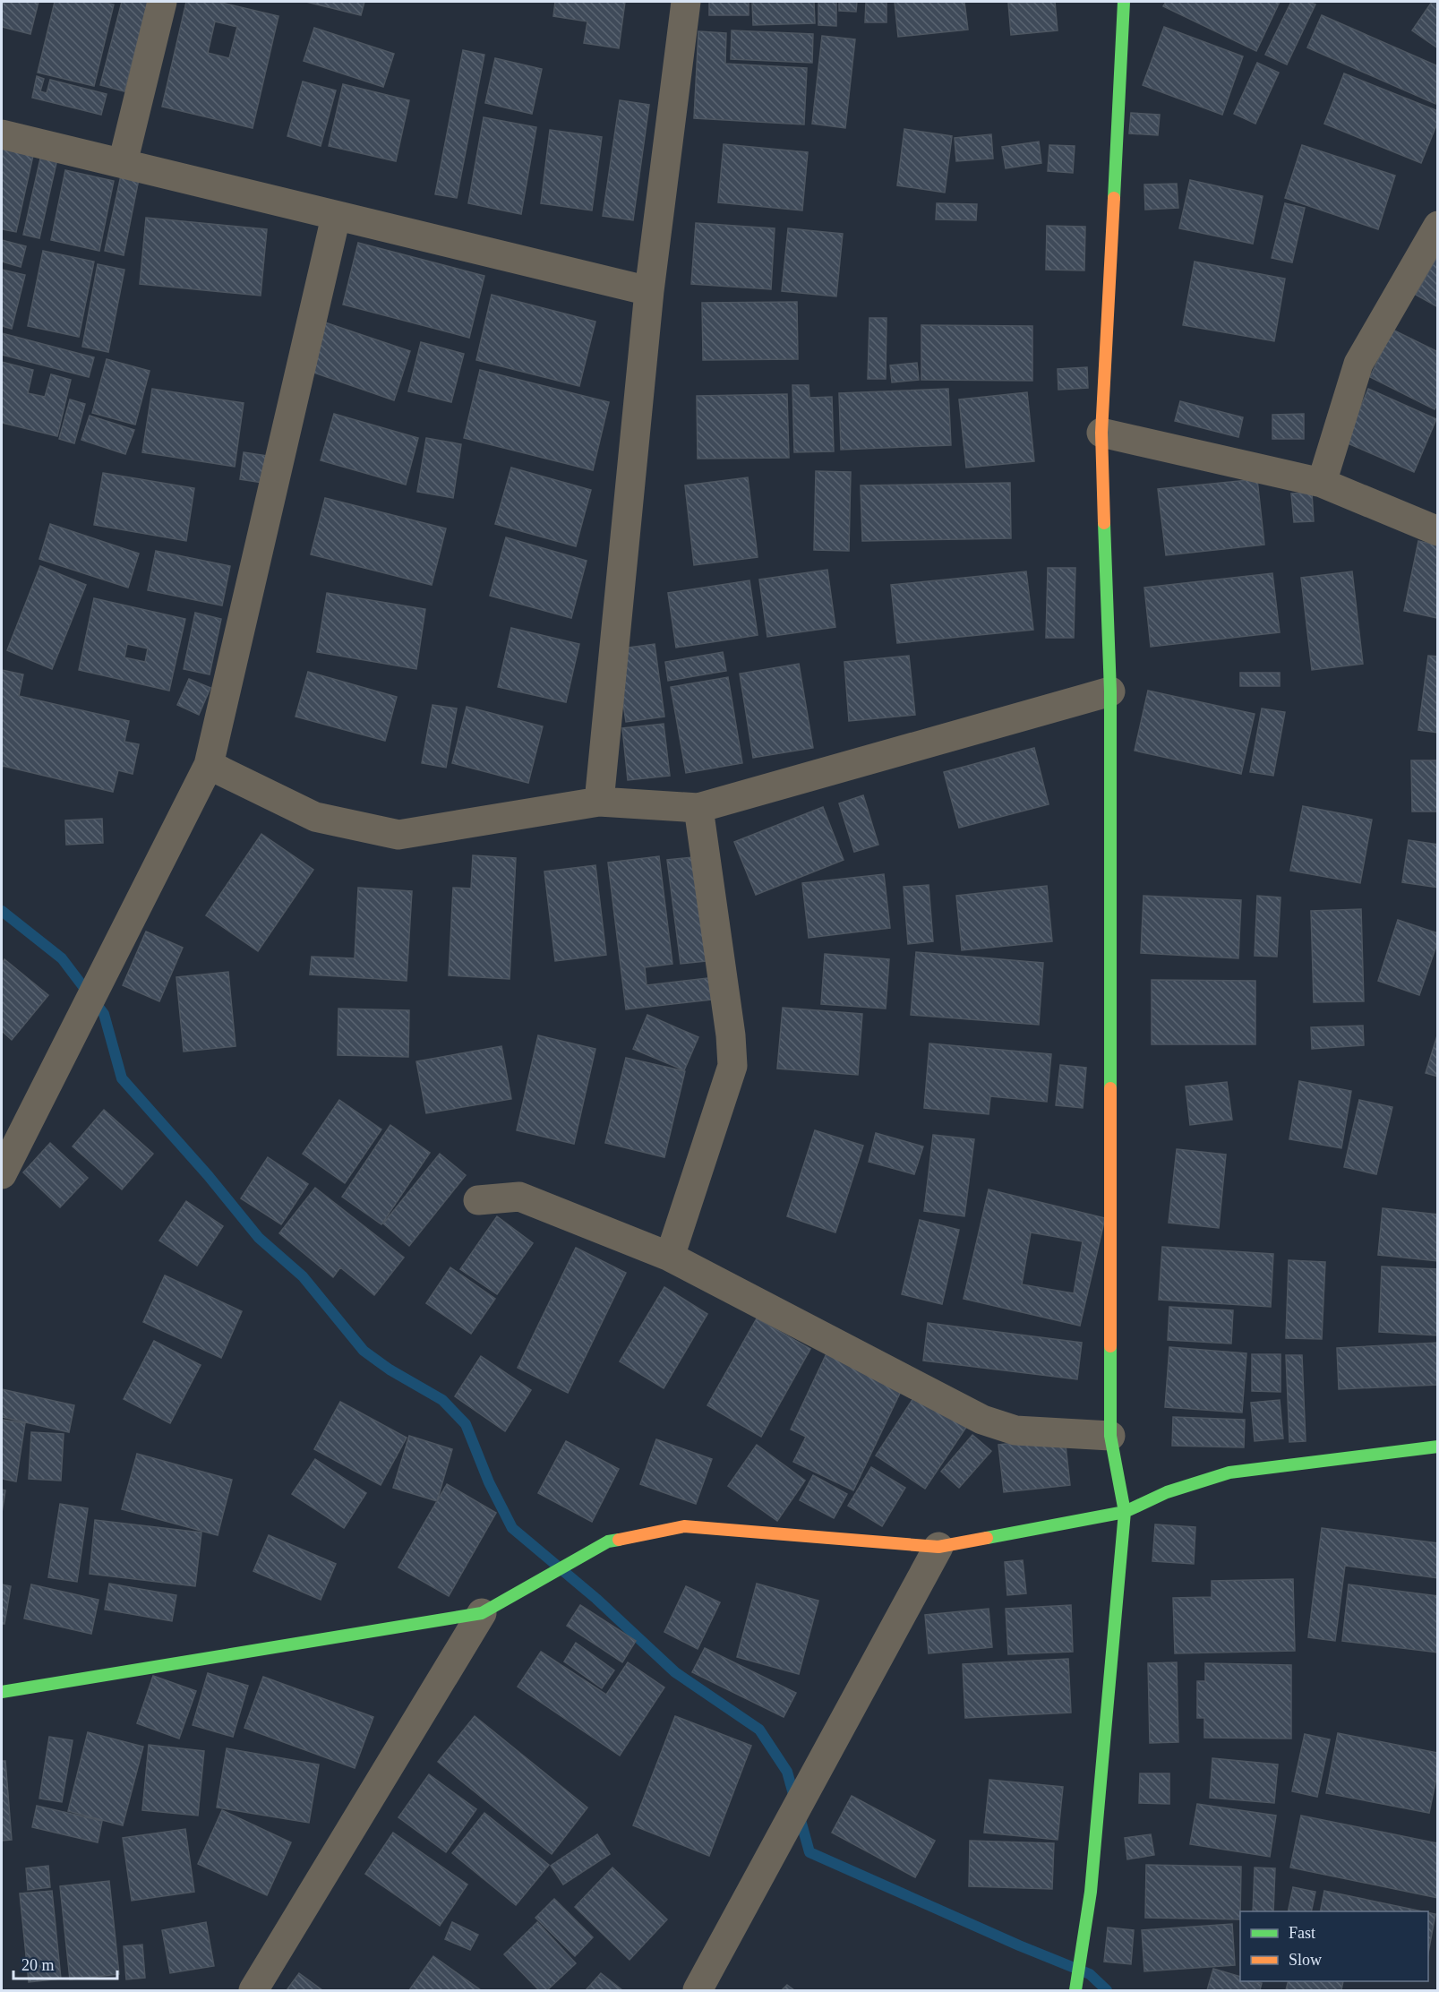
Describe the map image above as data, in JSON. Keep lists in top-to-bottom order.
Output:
{
  "legend": ["Fast", "Slow"],
  "scale_bar": "20 m"
}
